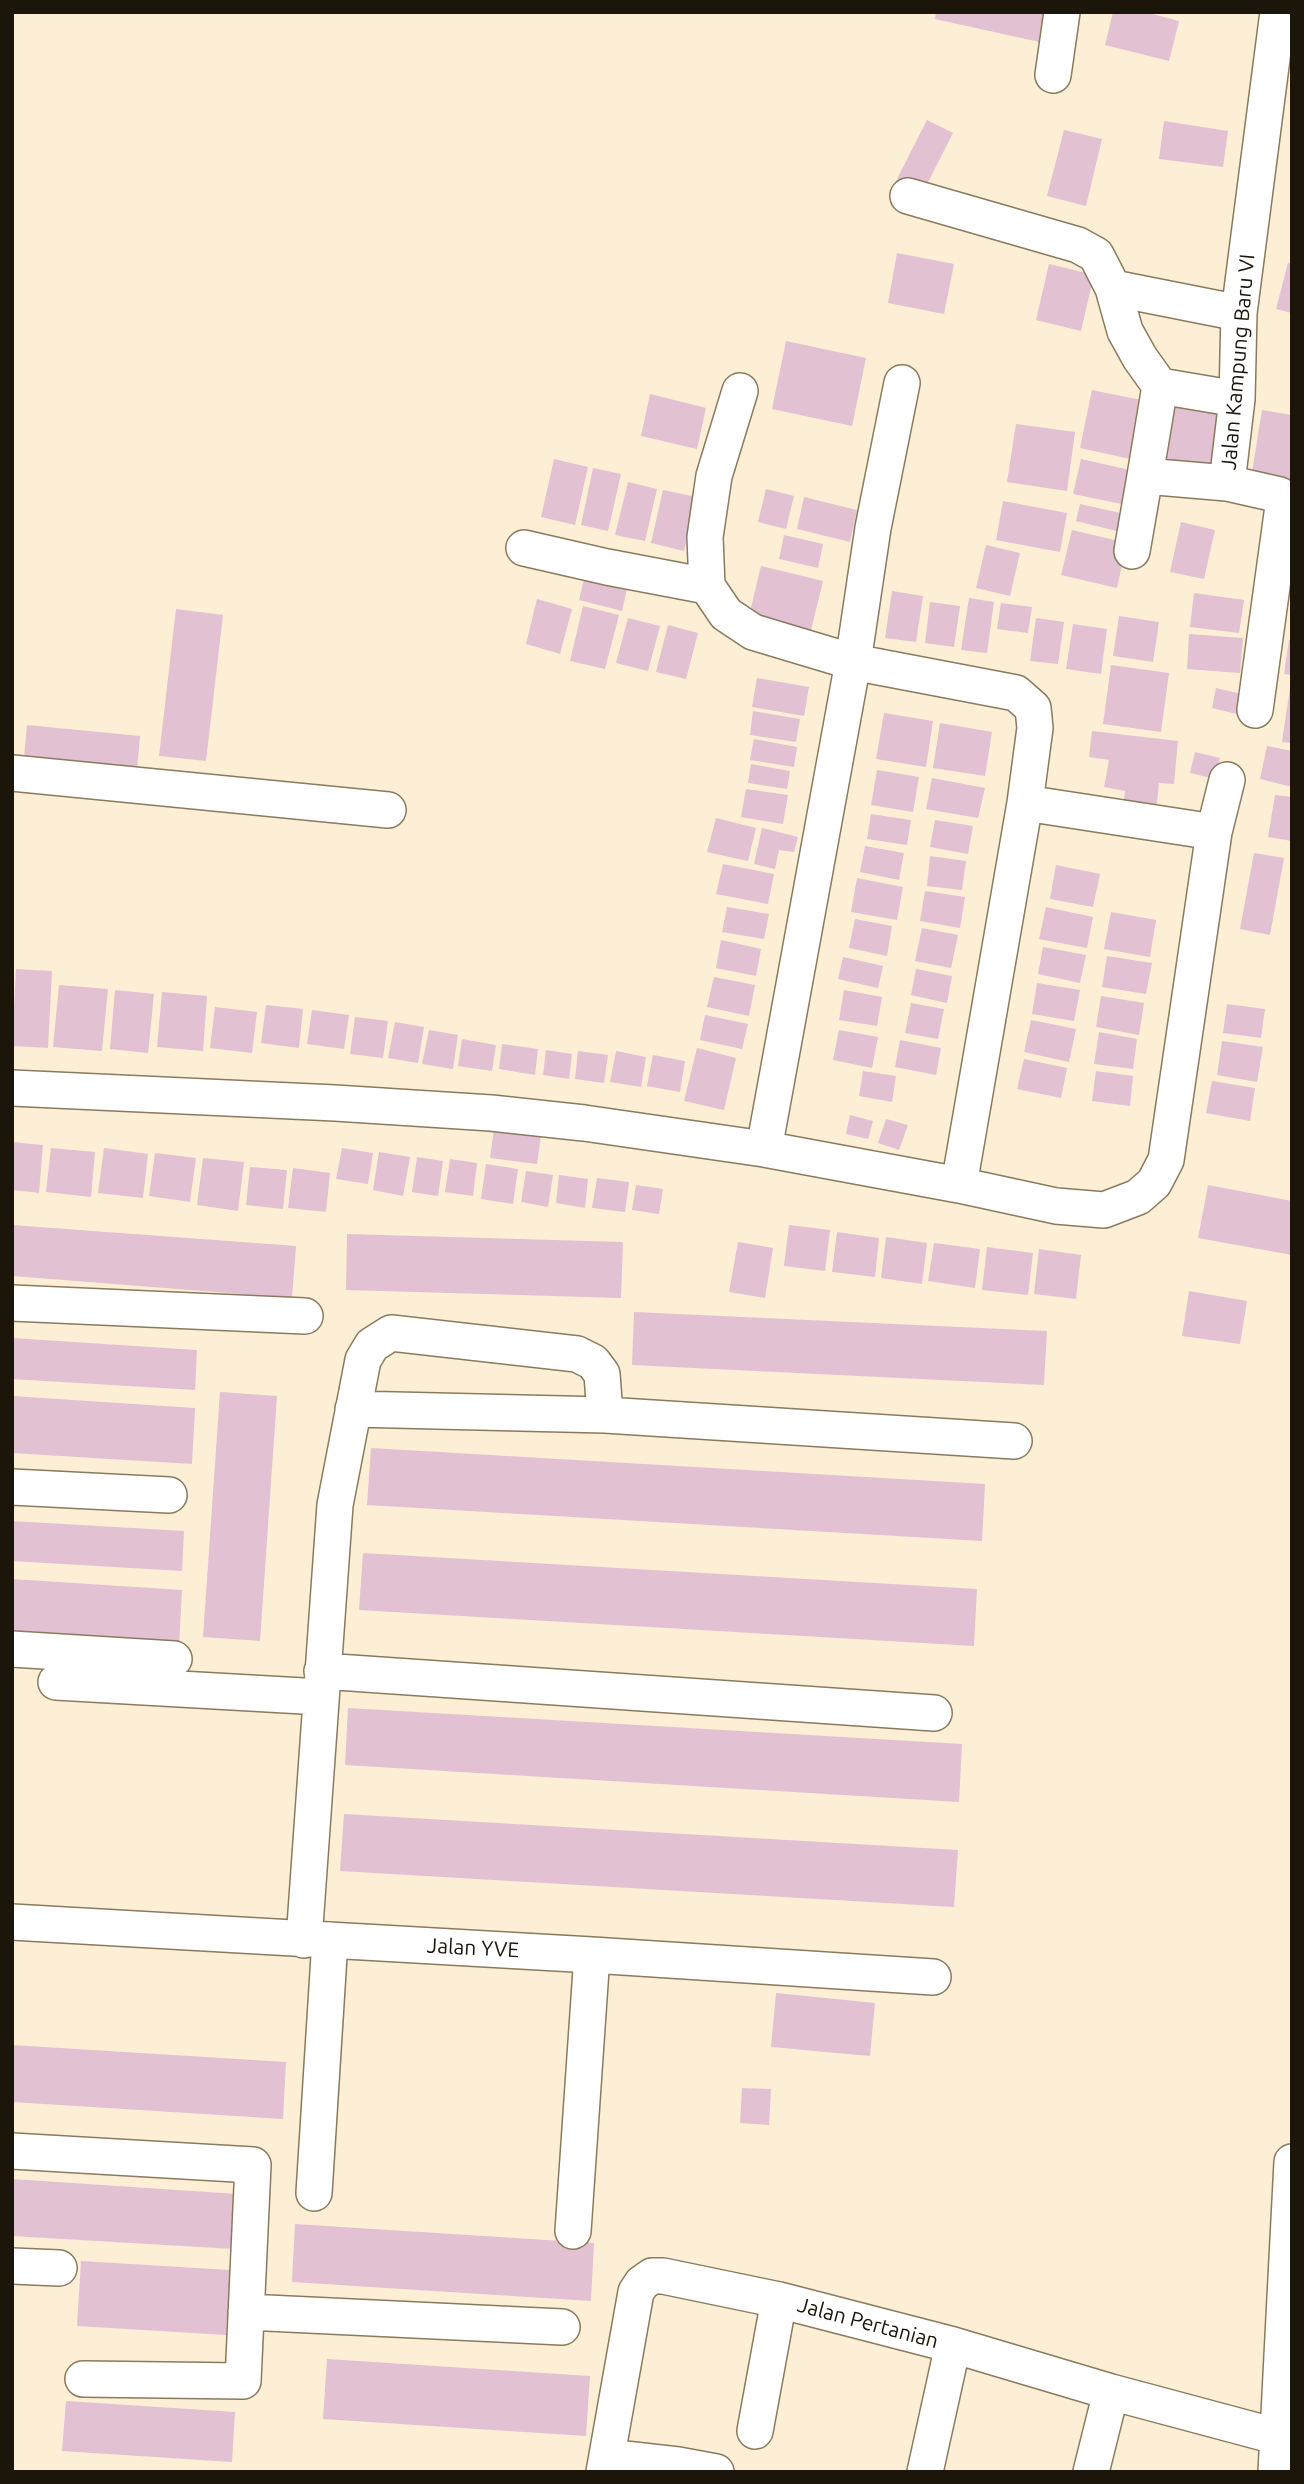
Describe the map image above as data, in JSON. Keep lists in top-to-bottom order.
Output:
{
  "streets": {
    "street": ["Jalan Kampung Baru VI", "Jalan YVE", "Jalan Pertanian"]
  }
}
